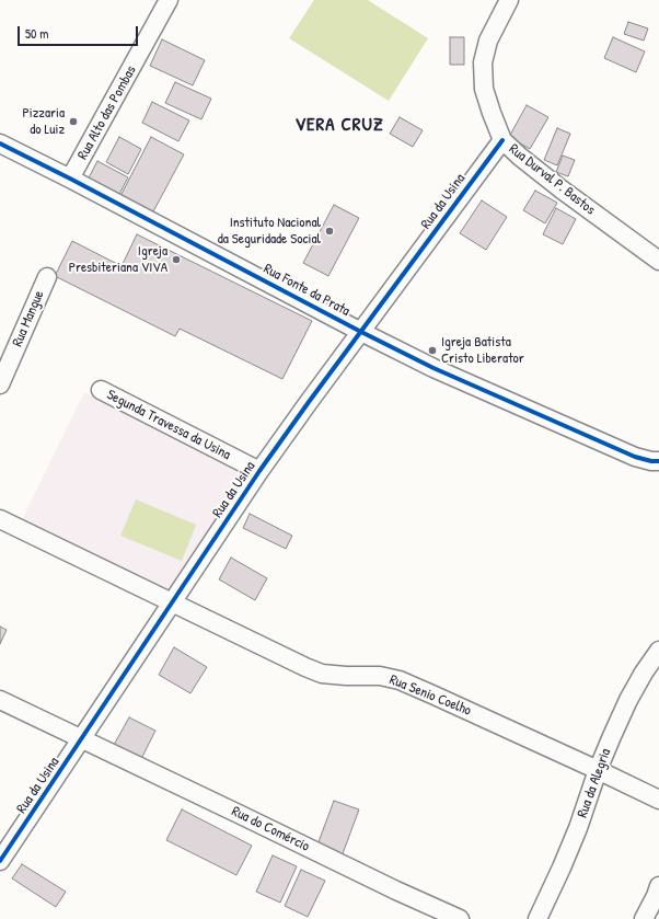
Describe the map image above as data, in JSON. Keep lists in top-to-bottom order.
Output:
{
  "streets": {
    "street": [
      "Rua Alto das Pombas",
      "Rua Durval P. Bastos",
      "Rua da Usina",
      "Rua Fonte da Prata",
      "Rua Mangue",
      "Segunda Travessa da Usina",
      "Rua Senio Coelho",
      "Rua da Alegria",
      "Rua do Comércio"
    ]
  },
  "crossings": [
    ["Rua Alto das Pombas", "Rua Fonte da Prata"],
    ["Rua Durval P. Bastos", "Rua da Usina"],
    ["Rua da Usina", "Rua Fonte da Prata"],
    ["Rua da Usina", "Segunda Travessa da Usina"],
    ["Rua da Usina", "Rua Senio Coelho"],
    ["Rua da Usina", "Rua do Comércio"],
    ["Rua Senio Coelho", "Rua da Alegria"]
  ],
  "districts": ["VERA CRUZ"],
  "places": [
    "Pizzaria do Luiz",
    "Instituto Nacional da Seguridade Social",
    "Igreja Presbiteriana VIVA",
    "Igreja Batista Cristo Liberator"
  ],
  "scale_bar": "50 m"
}
